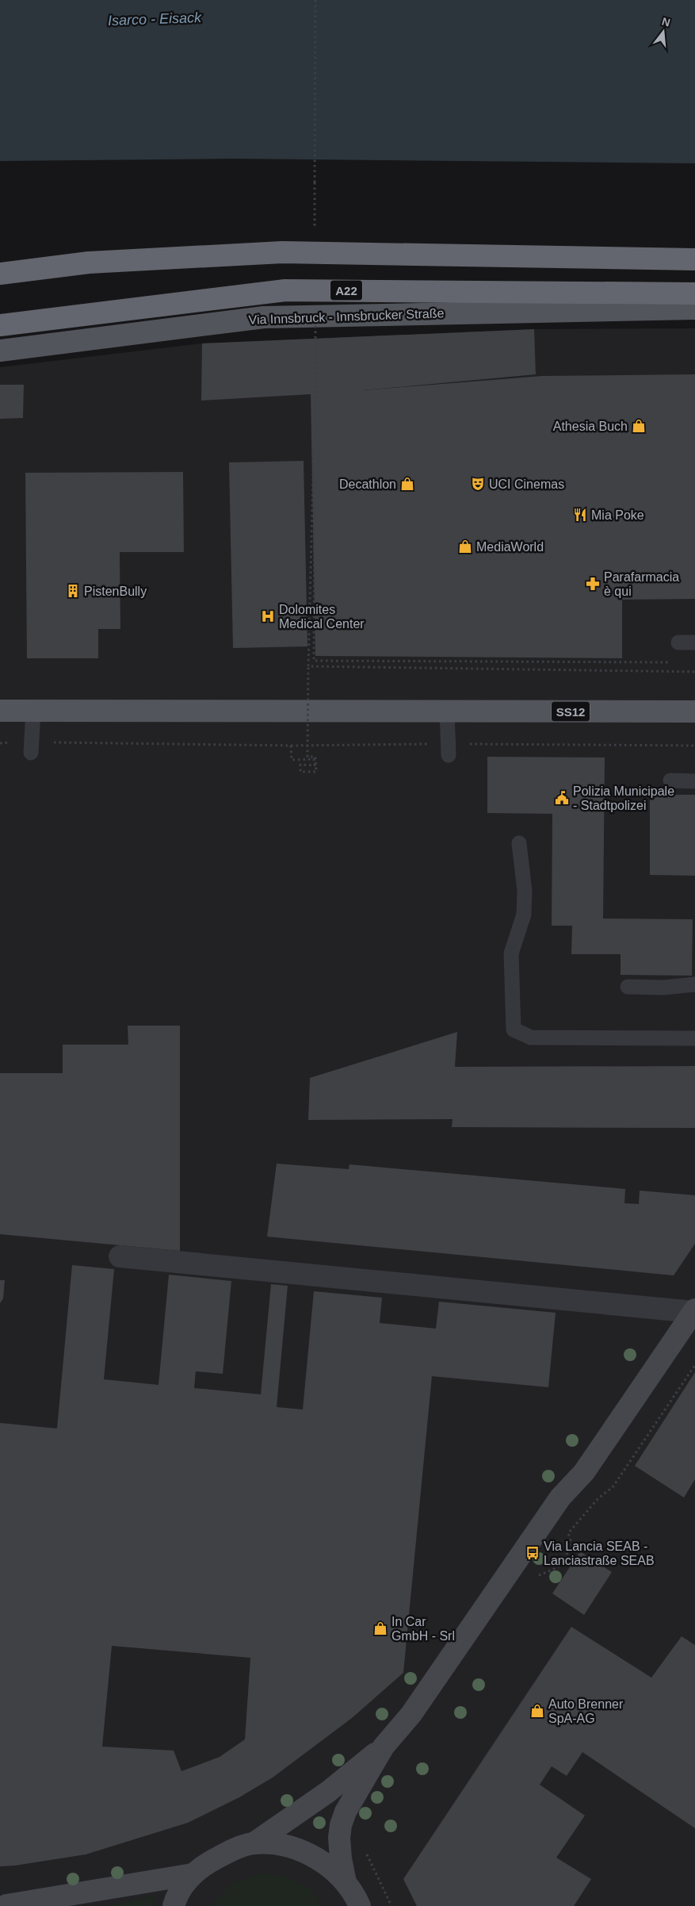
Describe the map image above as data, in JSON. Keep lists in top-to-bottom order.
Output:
{
  "streets": {
    "highway": ["A22"],
    "main road": ["Via Innsbruck - Innsbrucker Straße", "SS12"]
  },
  "water": ["Isarco - Eisack"],
  "places": {
    "shop": [
      "Athesia Buch",
      "Decathlon",
      "MediaWorld",
      "In Car GmbH - Srl",
      "Auto Brenner SpA-AG"
    ],
    "theatre": ["UCI Cinemas"],
    "restaurant": ["Mia Poke"],
    "pharmacy": ["Parafarmacia è qui"],
    "building": ["PistenBully"],
    "hospital": ["Dolomites Medical Center"],
    "public building": ["Polizia Municipale - Stadtpolizei"],
    "bus stop": ["Via Lancia SEAB - Lanciastraße SEAB"]
  },
  "north": "top"
}
